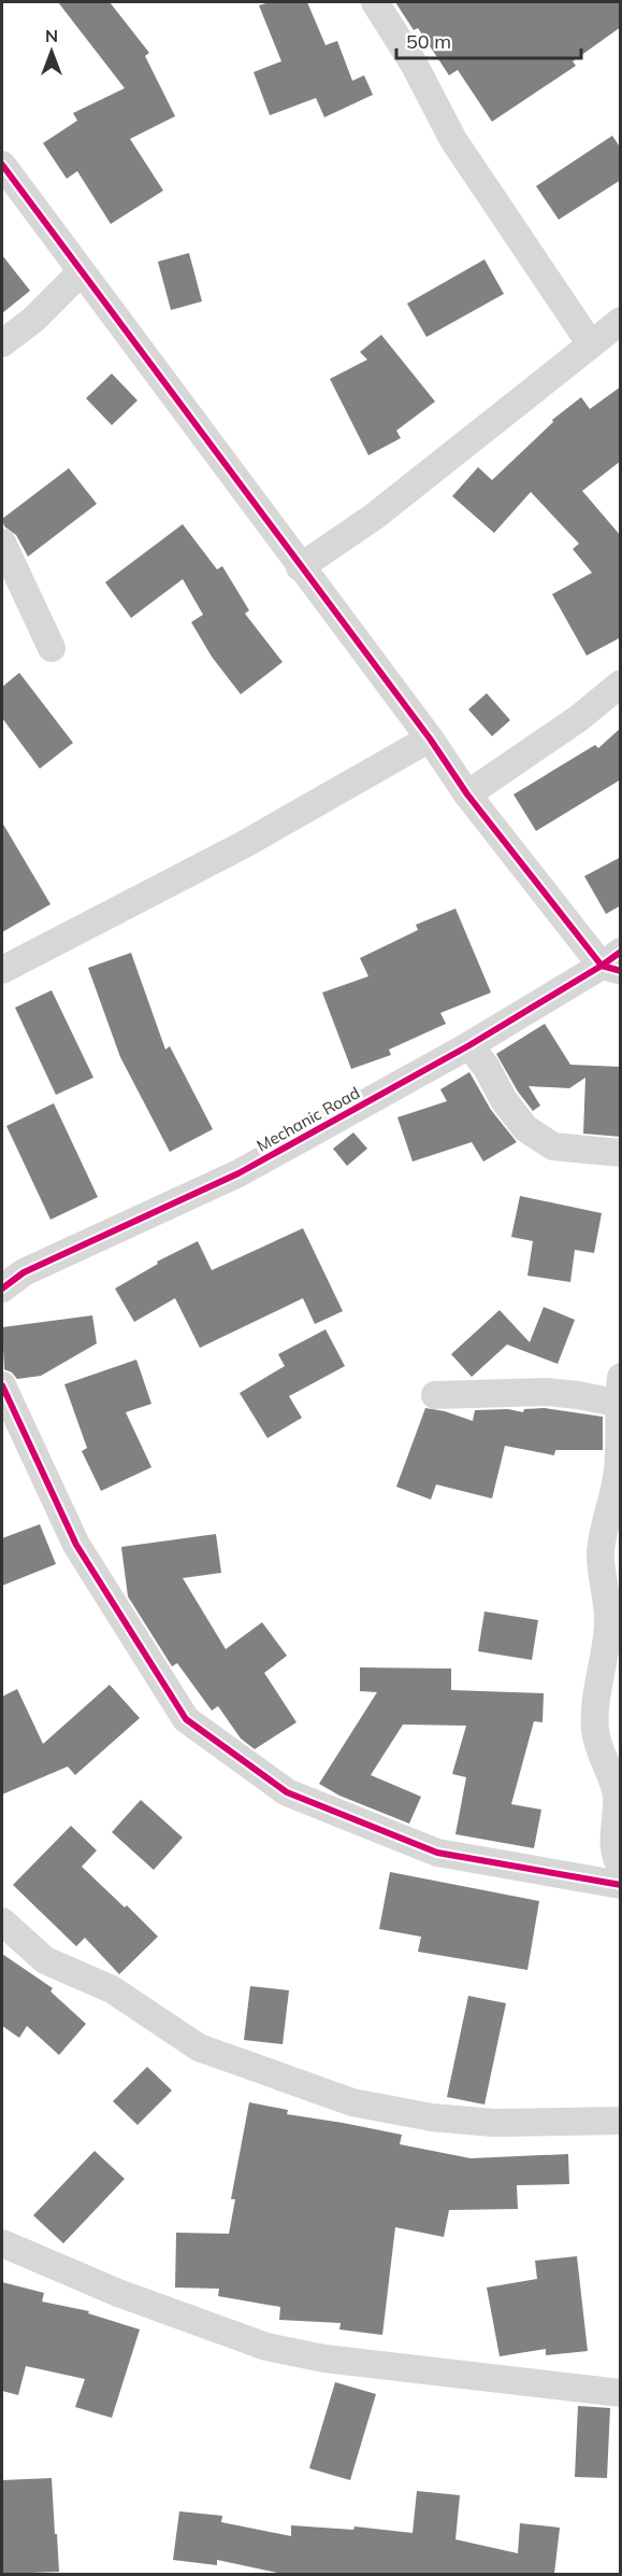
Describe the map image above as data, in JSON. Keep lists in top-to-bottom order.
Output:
{
  "streets": {
    "street": ["Mechanic Road"]
  },
  "scale_bar": "50 m",
  "north": "top"
}
